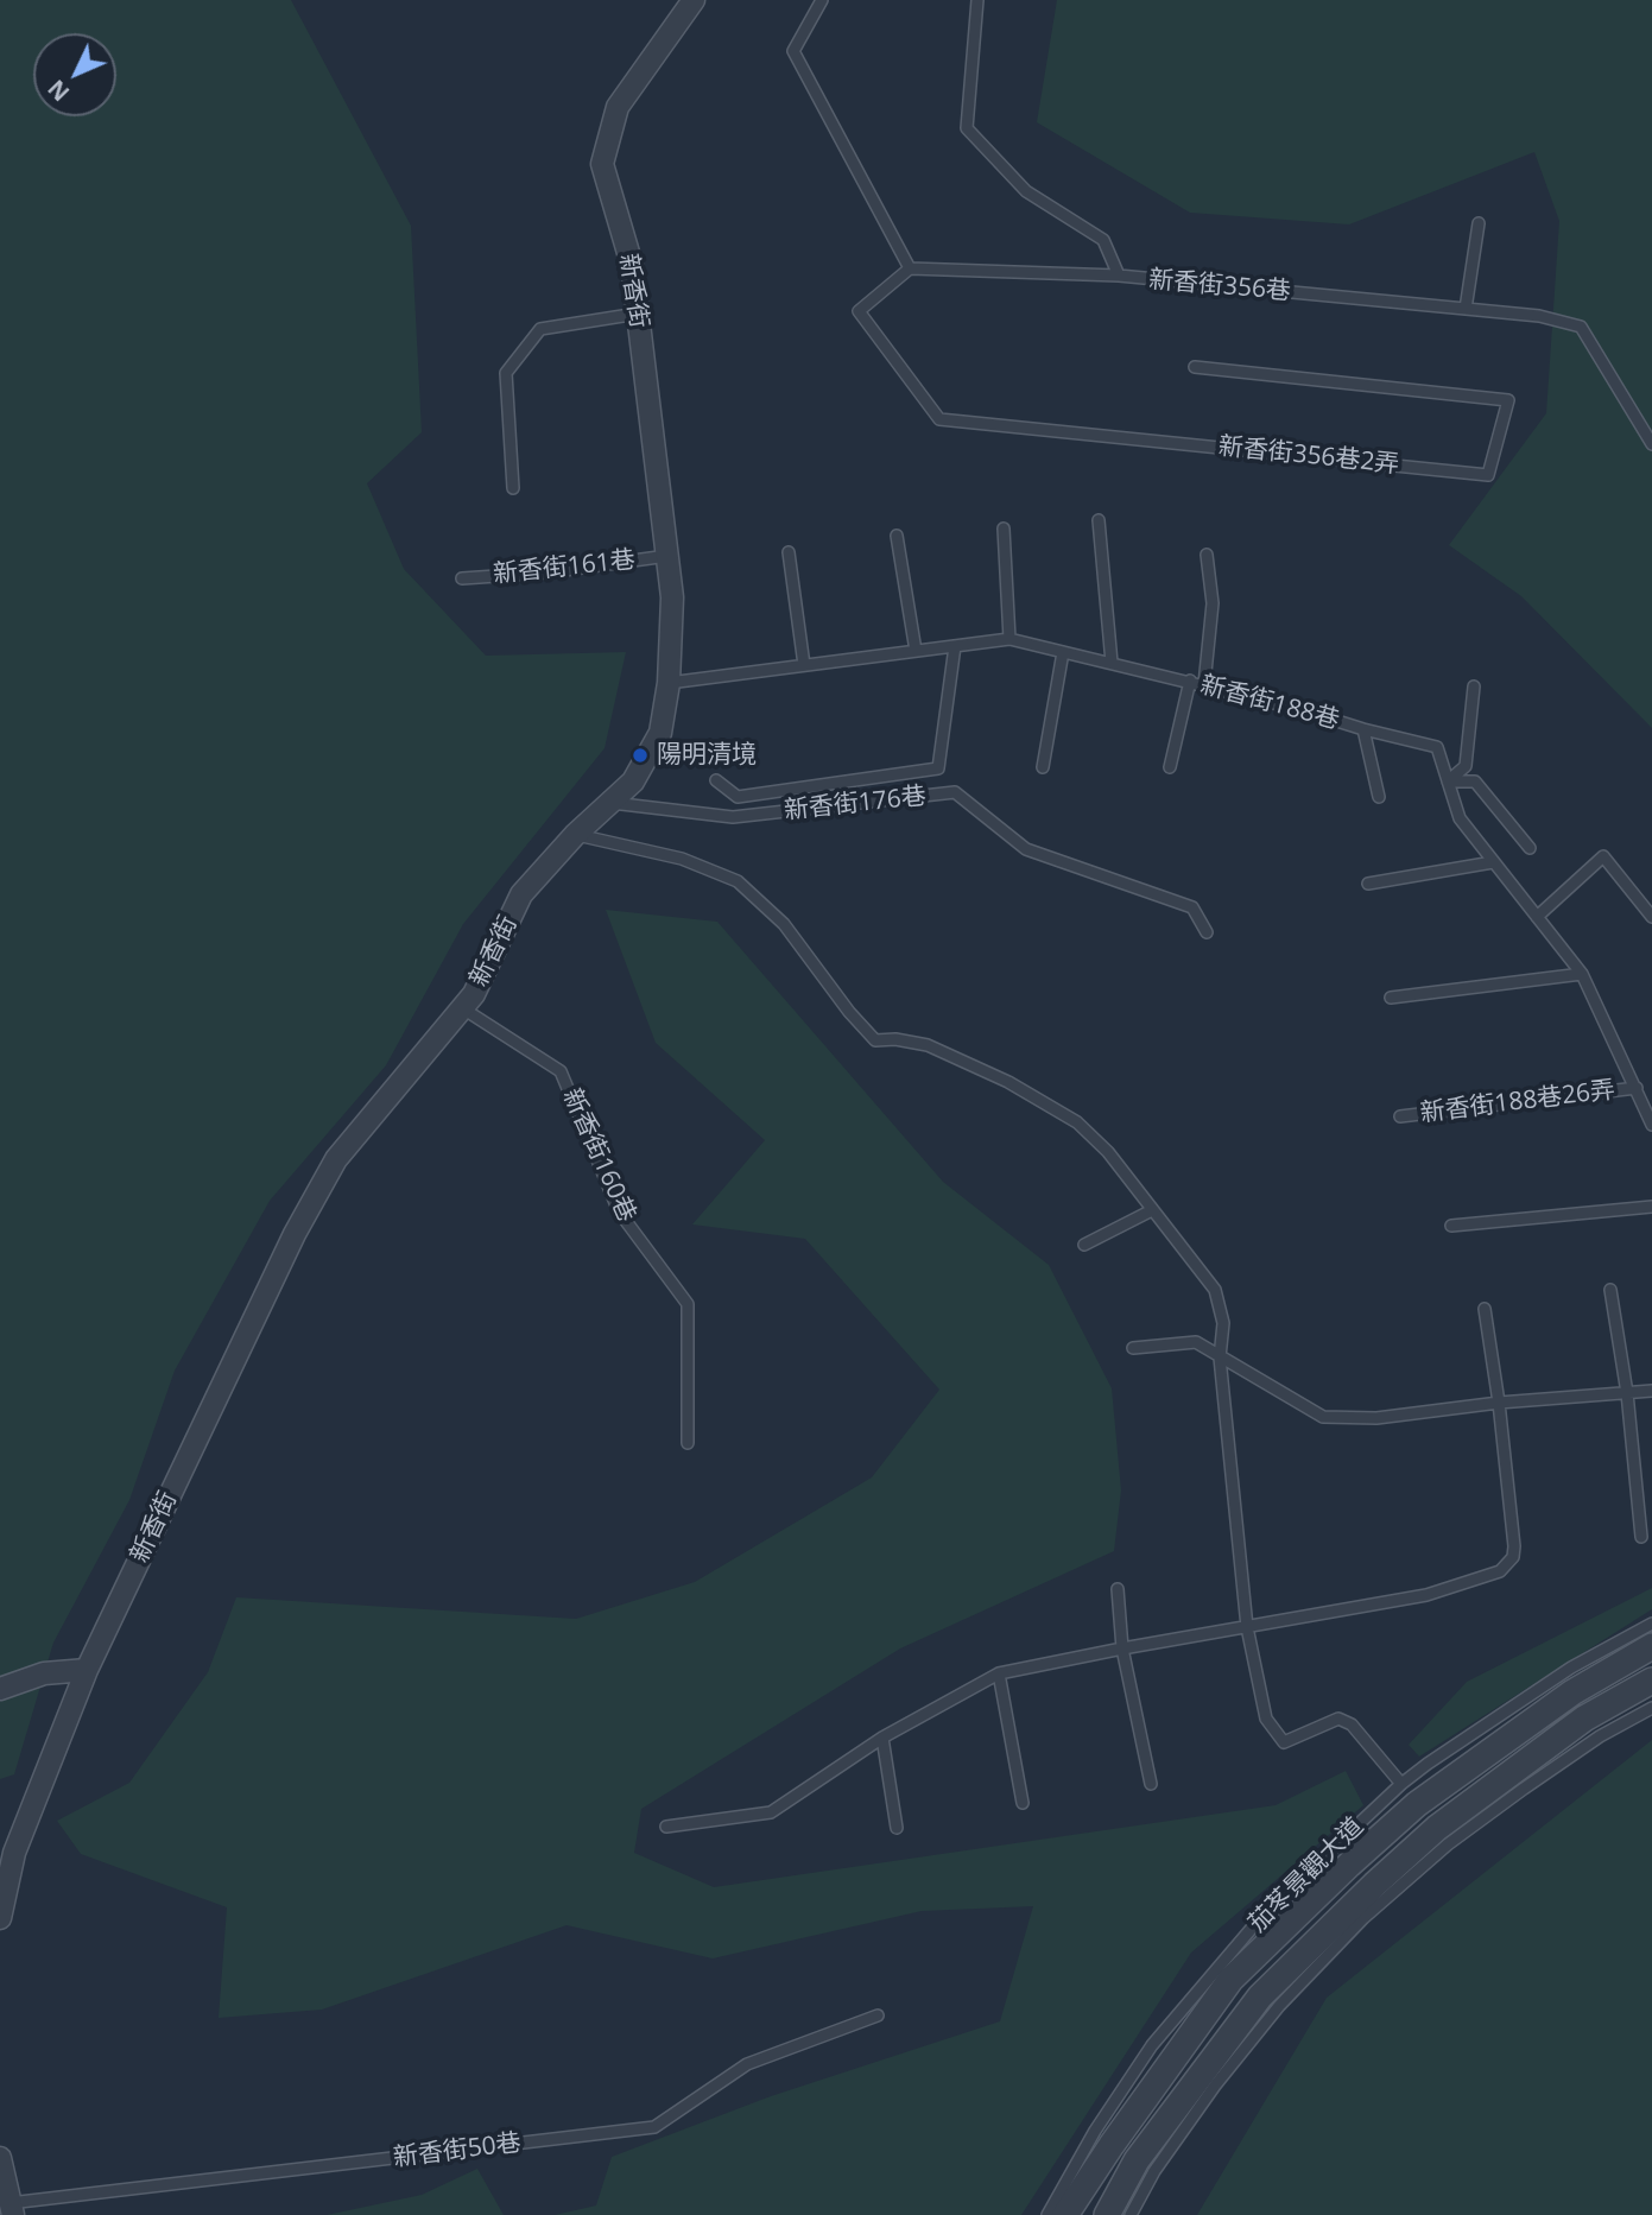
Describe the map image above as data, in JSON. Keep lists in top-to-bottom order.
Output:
{
  "streets": {
    "street": ["新香街", "茄苳景觀大道"],
    "lane": [
      "新香街356巷",
      "新香街356巷2弄",
      "新香街161巷",
      "新香街188巷",
      "新香街176巷",
      "新香街188巷26弄",
      "新香街160巷",
      "新香街50巷"
    ]
  },
  "crossings": [
    ["新香街", "新香街161巷"],
    ["新香街", "新香街188巷"],
    ["新香街", "新香街176巷"],
    ["新香街", "新香街160巷"],
    ["新香街188巷", "新香街188巷26弄"]
  ],
  "places": ["陽明清境"],
  "north": "bottom left"
}
